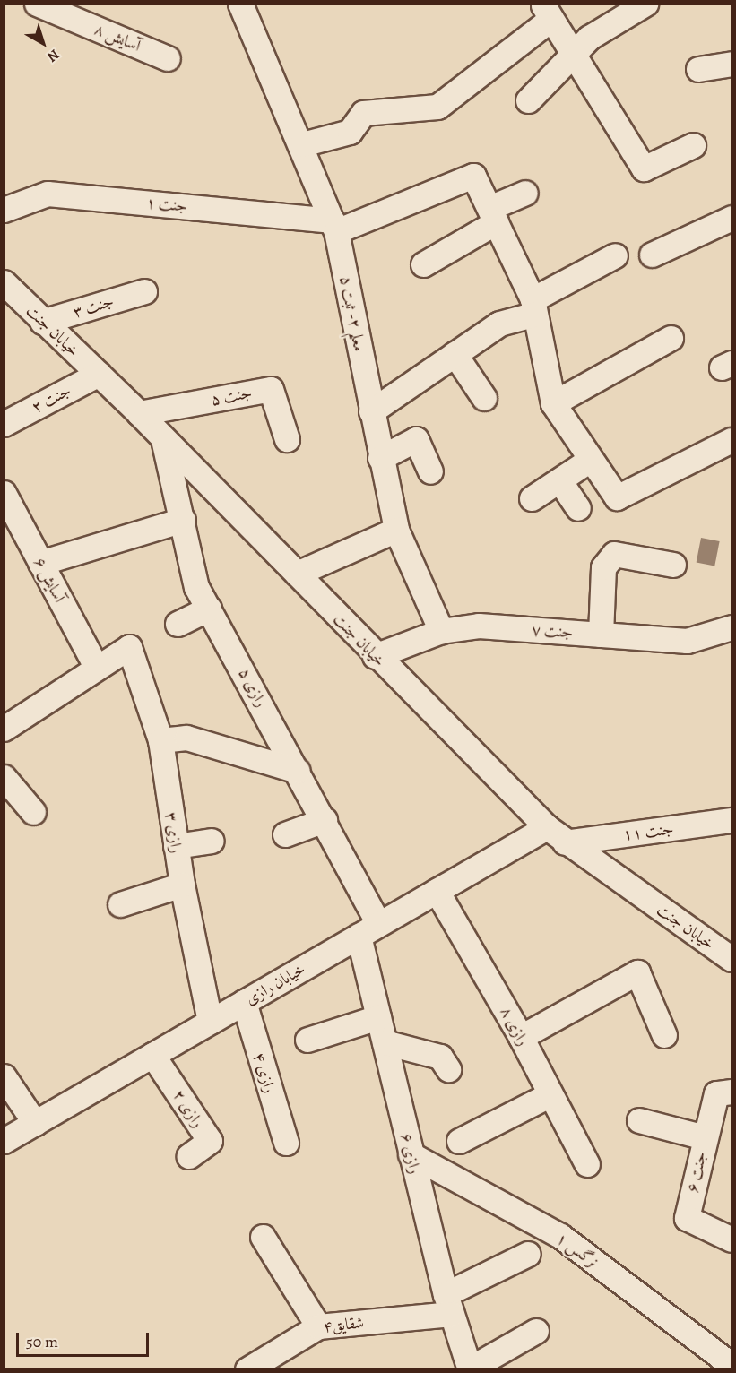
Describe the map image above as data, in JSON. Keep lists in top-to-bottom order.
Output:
{
  "streets": {
    "street": [
      "آسایش ۸",
      "جنت ۱",
      "جنت ۳",
      "معلم ۲- ثبت ۵",
      "خیابان جنت",
      "جنت ۵",
      "جنت ۲",
      "آسایش ۶",
      "جنت ۷",
      "رازی ۵",
      "جنت ۱۱",
      "رازی ۳",
      "خیابان رازی",
      "رازی ۸",
      "رازی ۴",
      "رازی ۲",
      "رازی ۶",
      "جنت ۶",
      "نرگس ۱",
      "شقایق۴"
    ]
  },
  "crossings": [
    ["جنت ۱", "معلم ۲- ثبت ۵"],
    ["جنت ۳", "خیابان جنت"],
    ["معلم ۲- ثبت ۵", "جنت ۷"],
    ["خیابان جنت", "جنت ۵"],
    ["خیابان جنت", "جنت ۲"],
    ["خیابان جنت", "جنت ۷"],
    ["خیابان جنت", "رازی ۵"],
    ["خیابان جنت", "جنت ۱۱"],
    ["خیابان جنت", "خیابان رازی"],
    ["آسایش ۶", "رازی ۳"],
    ["رازی ۵", "خیابان رازی"],
    ["رازی ۵", "رازی ۶"],
    ["جنت ۱۱", "خیابان رازی"],
    ["رازی ۳", "خیابان رازی"],
    ["خیابان رازی", "رازی ۸"],
    ["خیابان رازی", "رازی ۴"],
    ["خیابان رازی", "رازی ۲"],
    ["خیابان رازی", "رازی ۶"],
    ["رازی ۶", "نرگس ۱"],
    ["رازی ۶", "شقایق۴"]
  ],
  "scale_bar": "50 m",
  "north": "bottom right"
}
